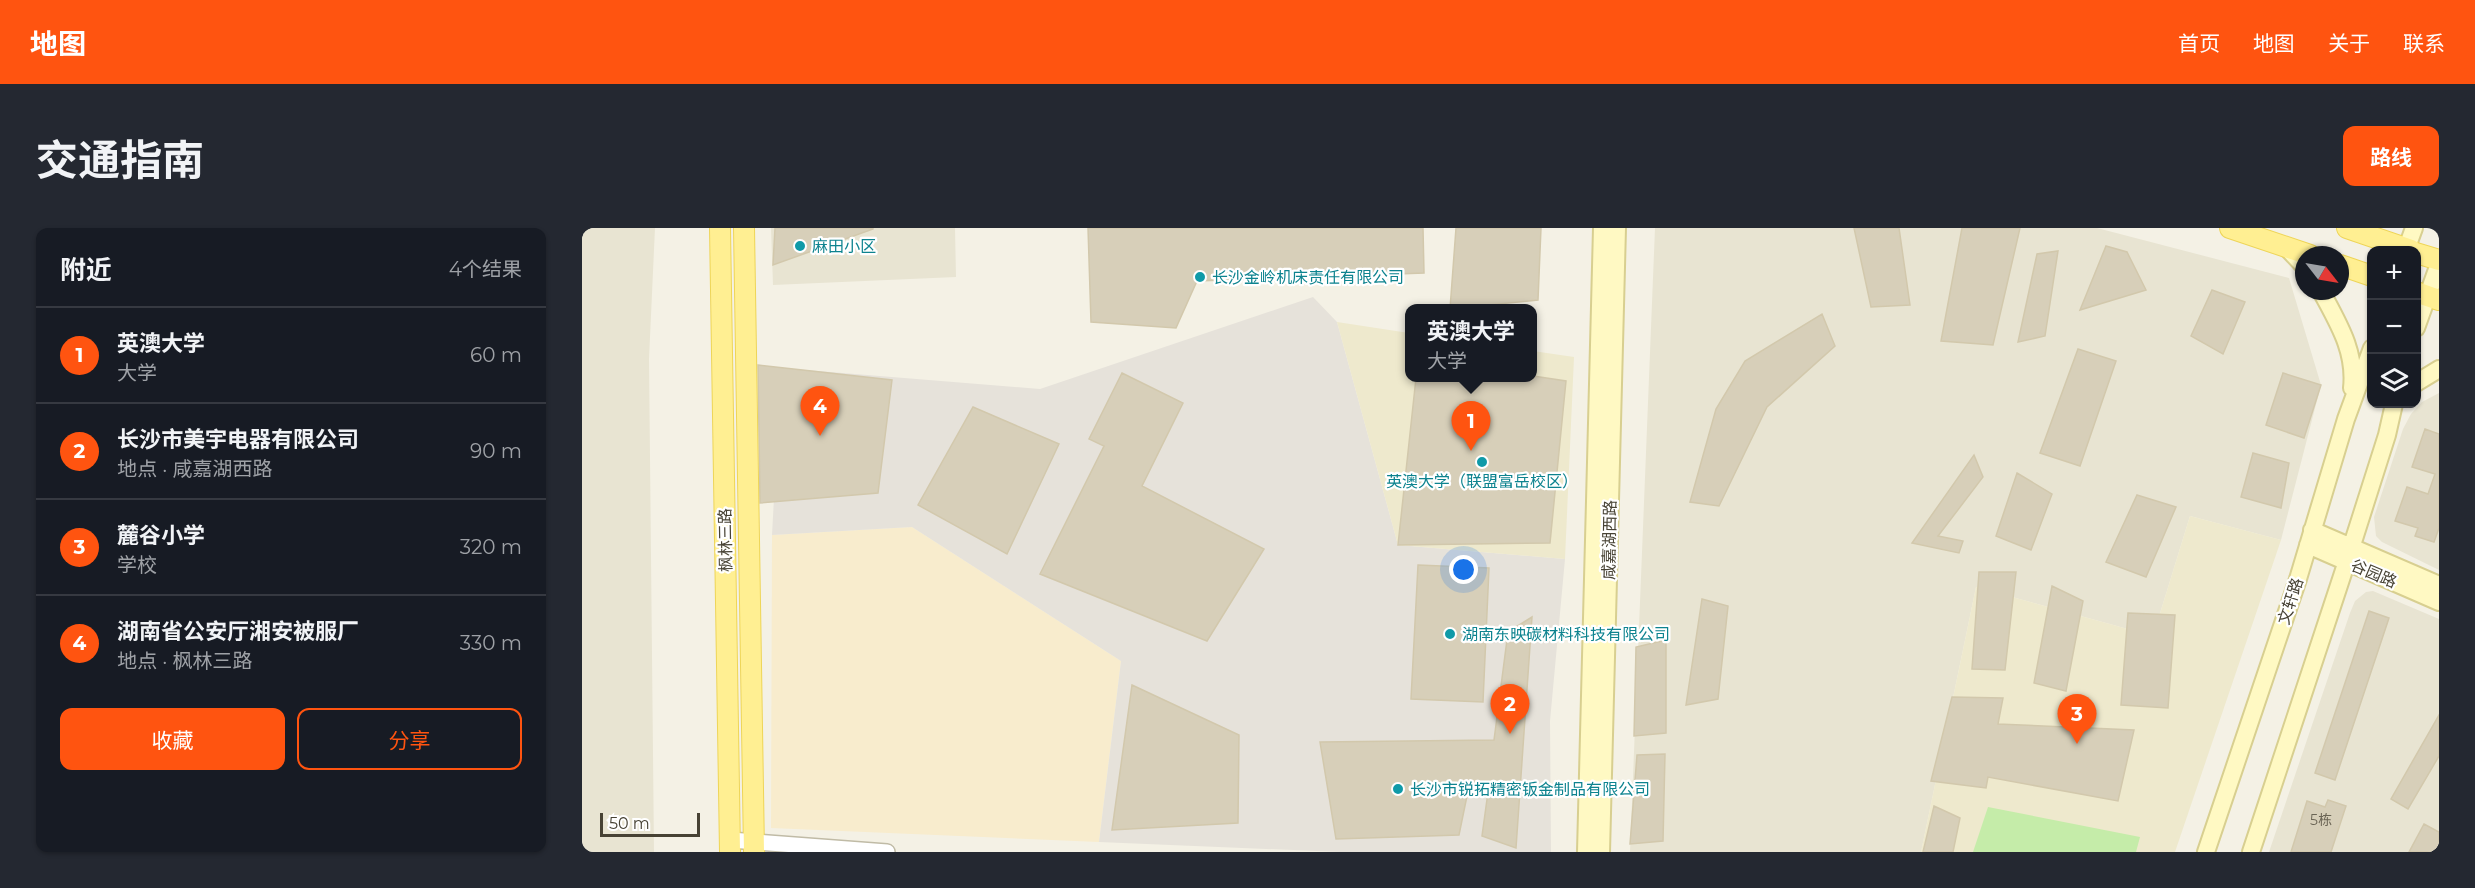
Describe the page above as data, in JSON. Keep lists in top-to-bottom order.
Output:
{
  "streets": {
    "main road": [
      "枫林三路",
      "咸嘉湖西路",
      "谷园路",
      "文轩路"
    ]
  },
  "crossings": [
    ["谷园路", "文轩路"]
  ],
  "places": [
    "麻田小区",
    "长沙金岭机床责任有限公司",
    "英澳大学（联盟富岳校区）",
    "湖南东映碳材料科技有限公司",
    "长沙市锐拓精密钣金制品有限公司"
  ],
  "house_numbers": ["5栋"],
  "scale_bar": "50 m",
  "north": "bottom right",
  "page": {
    "header": "地图",
    "nav": [
      "首页",
      "地图",
      "关于",
      "联系"
    ],
    "title": "交通指南",
    "buttons": [
      "路线",
      ["收藏", "分享"]
    ],
    "heading": ["附近", "4个结果"],
    "map_buttons": ["+", "−"],
    "popup": ["英澳大学", "大学"],
    "list": [
      {
        "mark": "1",
        "name": "英澳大学",
        "note": "大学",
        "value": "60 m"
      },
      {
        "mark": "2",
        "name": "长沙市美宇电器有限公司",
        "note": "地点 · 咸嘉湖西路",
        "value": "90 m"
      },
      {
        "mark": "3",
        "name": "麓谷小学",
        "note": "学校",
        "value": "320 m"
      },
      {
        "mark": "4",
        "name": "湖南省公安厅湘安被服厂",
        "note": "地点 · 枫林三路",
        "value": "330 m"
      }
    ],
    "pins": [
      "4",
      "1",
      "2",
      "3"
    ],
    "scale": "50 m"
  }
}
